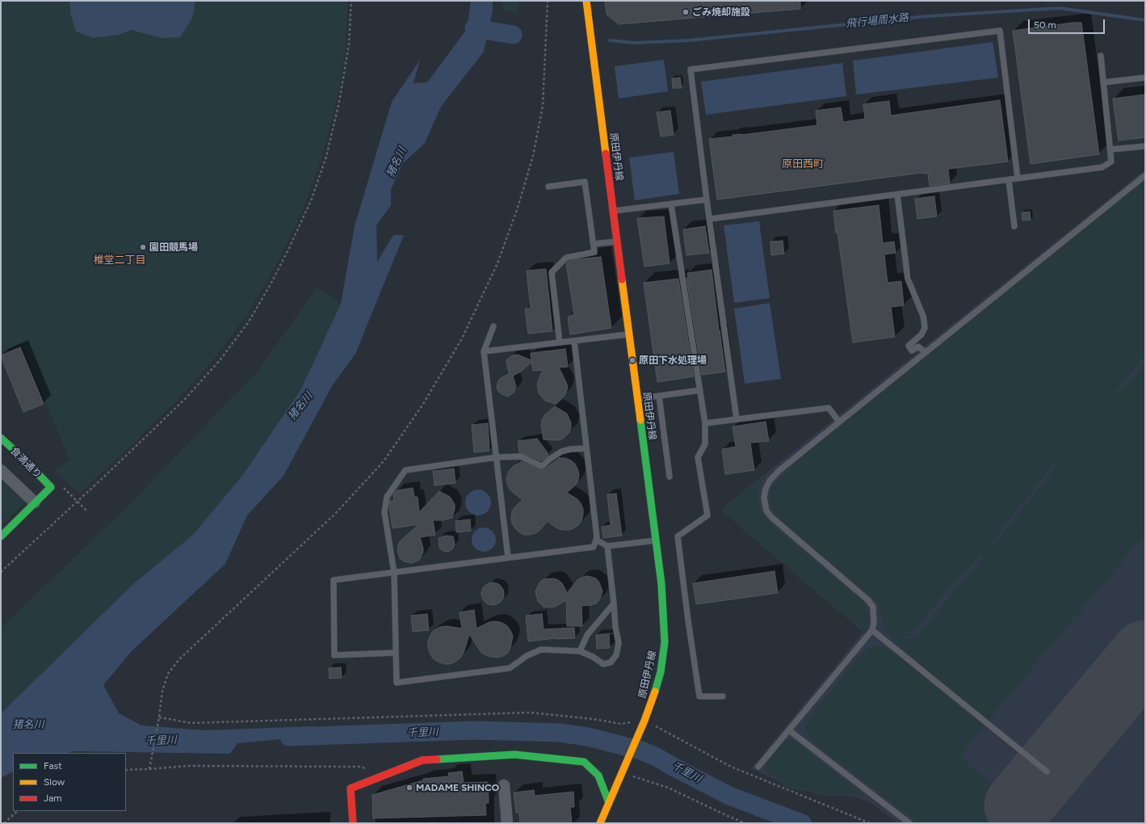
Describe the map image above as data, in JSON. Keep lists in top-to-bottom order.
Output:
{
  "streets": {
    "street": ["原田伊丹線", "食満通り"]
  },
  "districts": ["原田西町", "椎堂二丁目"],
  "water": ["飛行場周水路", "猪名川", "千里川"],
  "places": [
    "ごみ焼却施設",
    "園田競馬場",
    "原田下水処理場",
    "MADAME SHINCO"
  ],
  "legend": ["Fast", "Slow", "Jam"],
  "scale_bar": "50 m"
}
